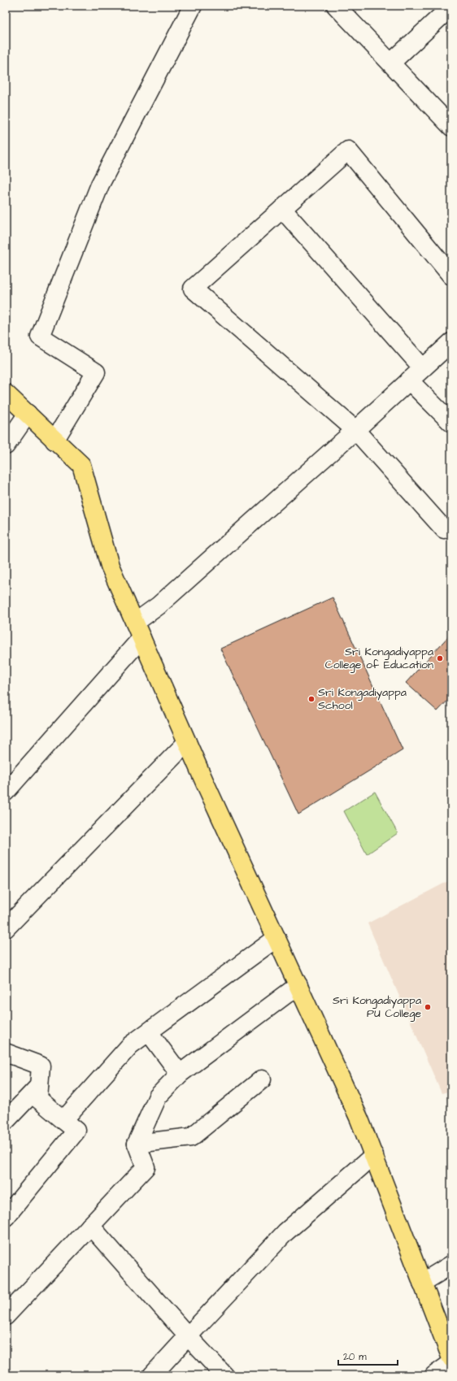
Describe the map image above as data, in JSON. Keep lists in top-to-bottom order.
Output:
{
  "places": ["Sri Kongadiyappa College of Education", "Sri Kongadiyappa School", "Sri Kongadiyappa PU College"],
  "scale_bar": "20 m"
}
